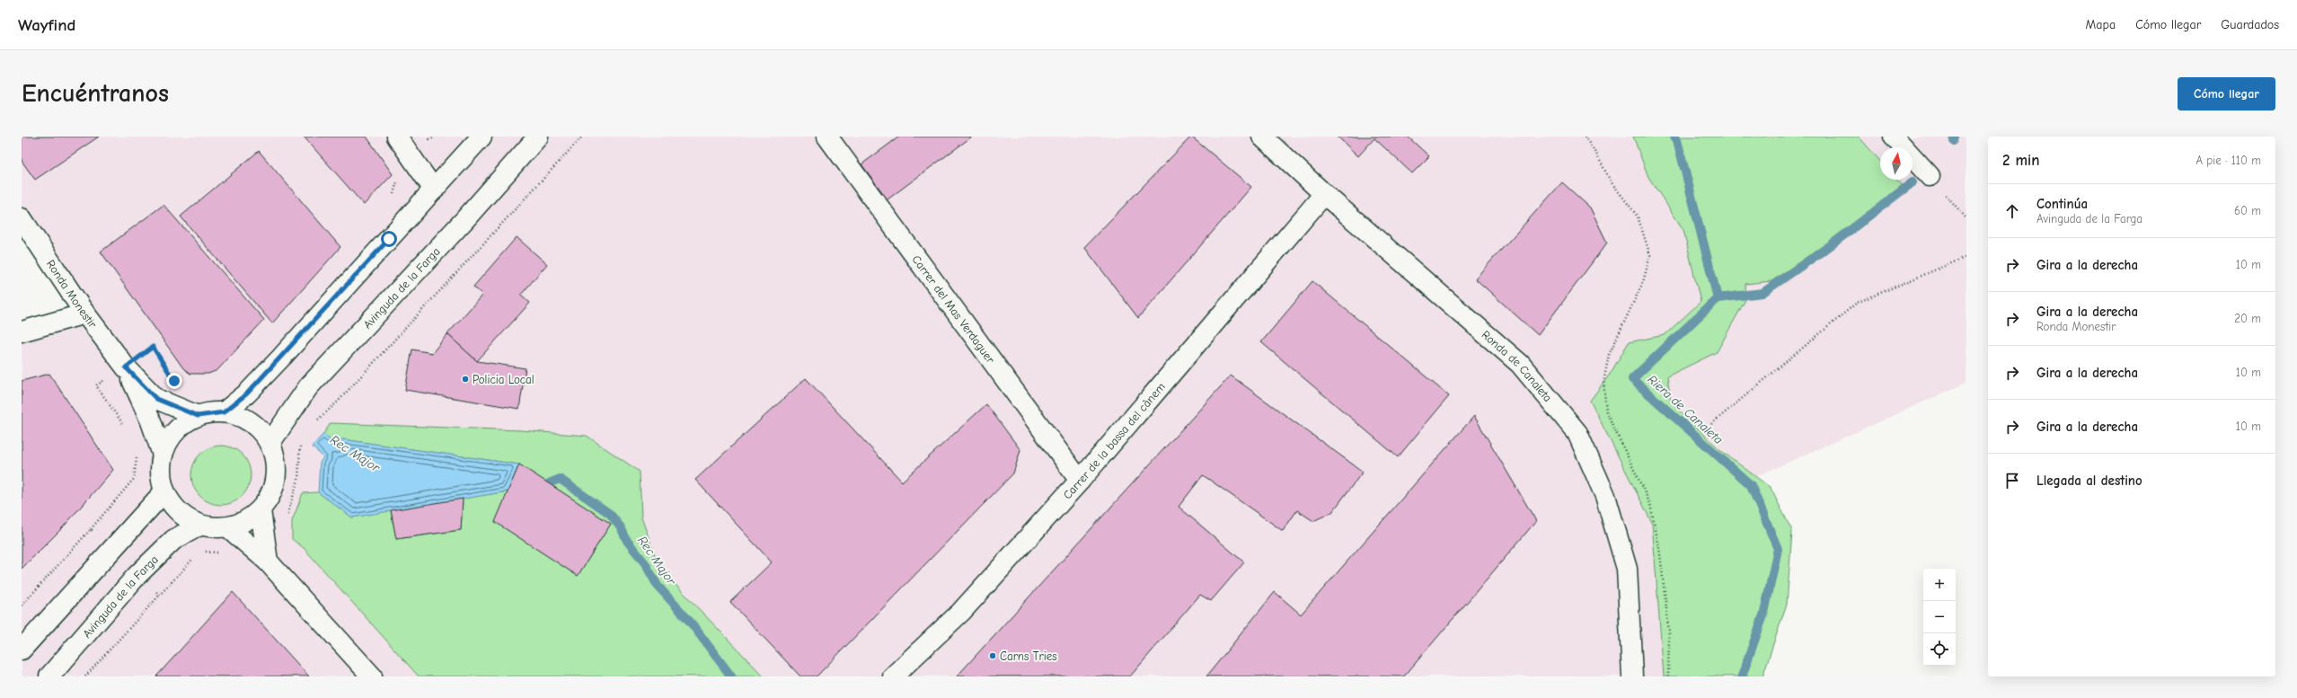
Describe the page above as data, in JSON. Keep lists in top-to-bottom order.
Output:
{
  "streets": {
    "street": [
      "Avinguda de la Farga",
      "Ronda Monestir",
      "Carrer del Mas Verdaguer",
      "Ronda de Canaleta",
      "Carrer de la bassa del cànem"
    ]
  },
  "crossings": [
    ["Avinguda de la Farga", "Ronda Monestir"],
    ["Carrer del Mas Verdaguer", "Carrer de la bassa del cànem"],
    ["Ronda de Canaleta", "Carrer de la bassa del cànem"]
  ],
  "water": ["Riera de Canaleta", "Rec Major"],
  "places": ["Policia Local", "Carns Tries"],
  "north": "top",
  "page": {
    "header": "Wayfind",
    "nav": ["Mapa", "Cómo llegar", "Guardados"],
    "buttons": "Cómo llegar",
    "title": "Encuéntranos",
    "heading": ["2 min", "A pie · 110 m"],
    "list": [
      ["Continúa", "Avinguda de la Farga", "60 m"],
      ["Gira a la derecha", "10 m"],
      ["Gira a la derecha", "Ronda Monestir", "20 m"],
      ["Gira a la derecha", "10 m"],
      ["Gira a la derecha", "10 m"],
      "Llegada al destino"
    ],
    "map_buttons": ["+", "−"]
  }
}
